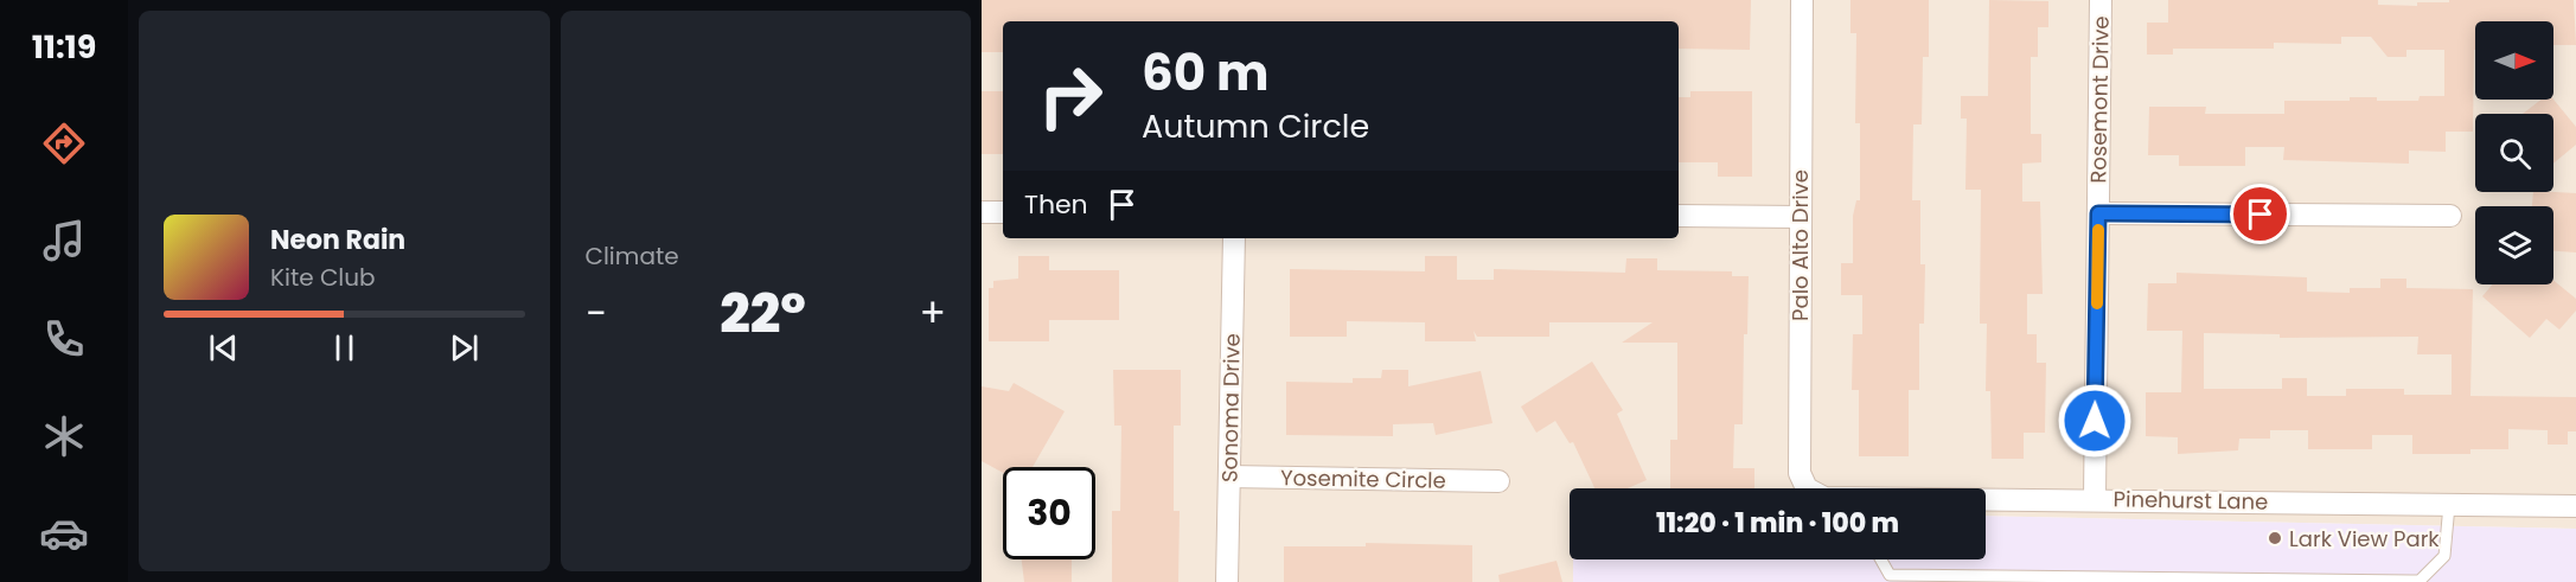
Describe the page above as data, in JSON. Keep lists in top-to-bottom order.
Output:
{
  "streets": {
    "street": [
      "Rosemont Drive",
      "Palo Alto Drive",
      "Sonoma Drive",
      "Yosemite Circle",
      "Pinehurst Lane"
    ]
  },
  "crossings": [
    ["Rosemont Drive", "Pinehurst Lane"],
    ["Sonoma Drive", "Yosemite Circle"]
  ],
  "places": ["Lark View Park"],
  "north": "right",
  "page": {
    "tabs": "11:19",
    "tile": "Climate",
    "turn": ["60 m", "Autumn Circle"],
    "then": "Then",
    "song": ["Neon Rain", "Kite Club"],
    "heat": ["−", "22°", "+"],
    "limit": "30",
    "trip": "11:20 · 1 min · 100 m"
  }
}
